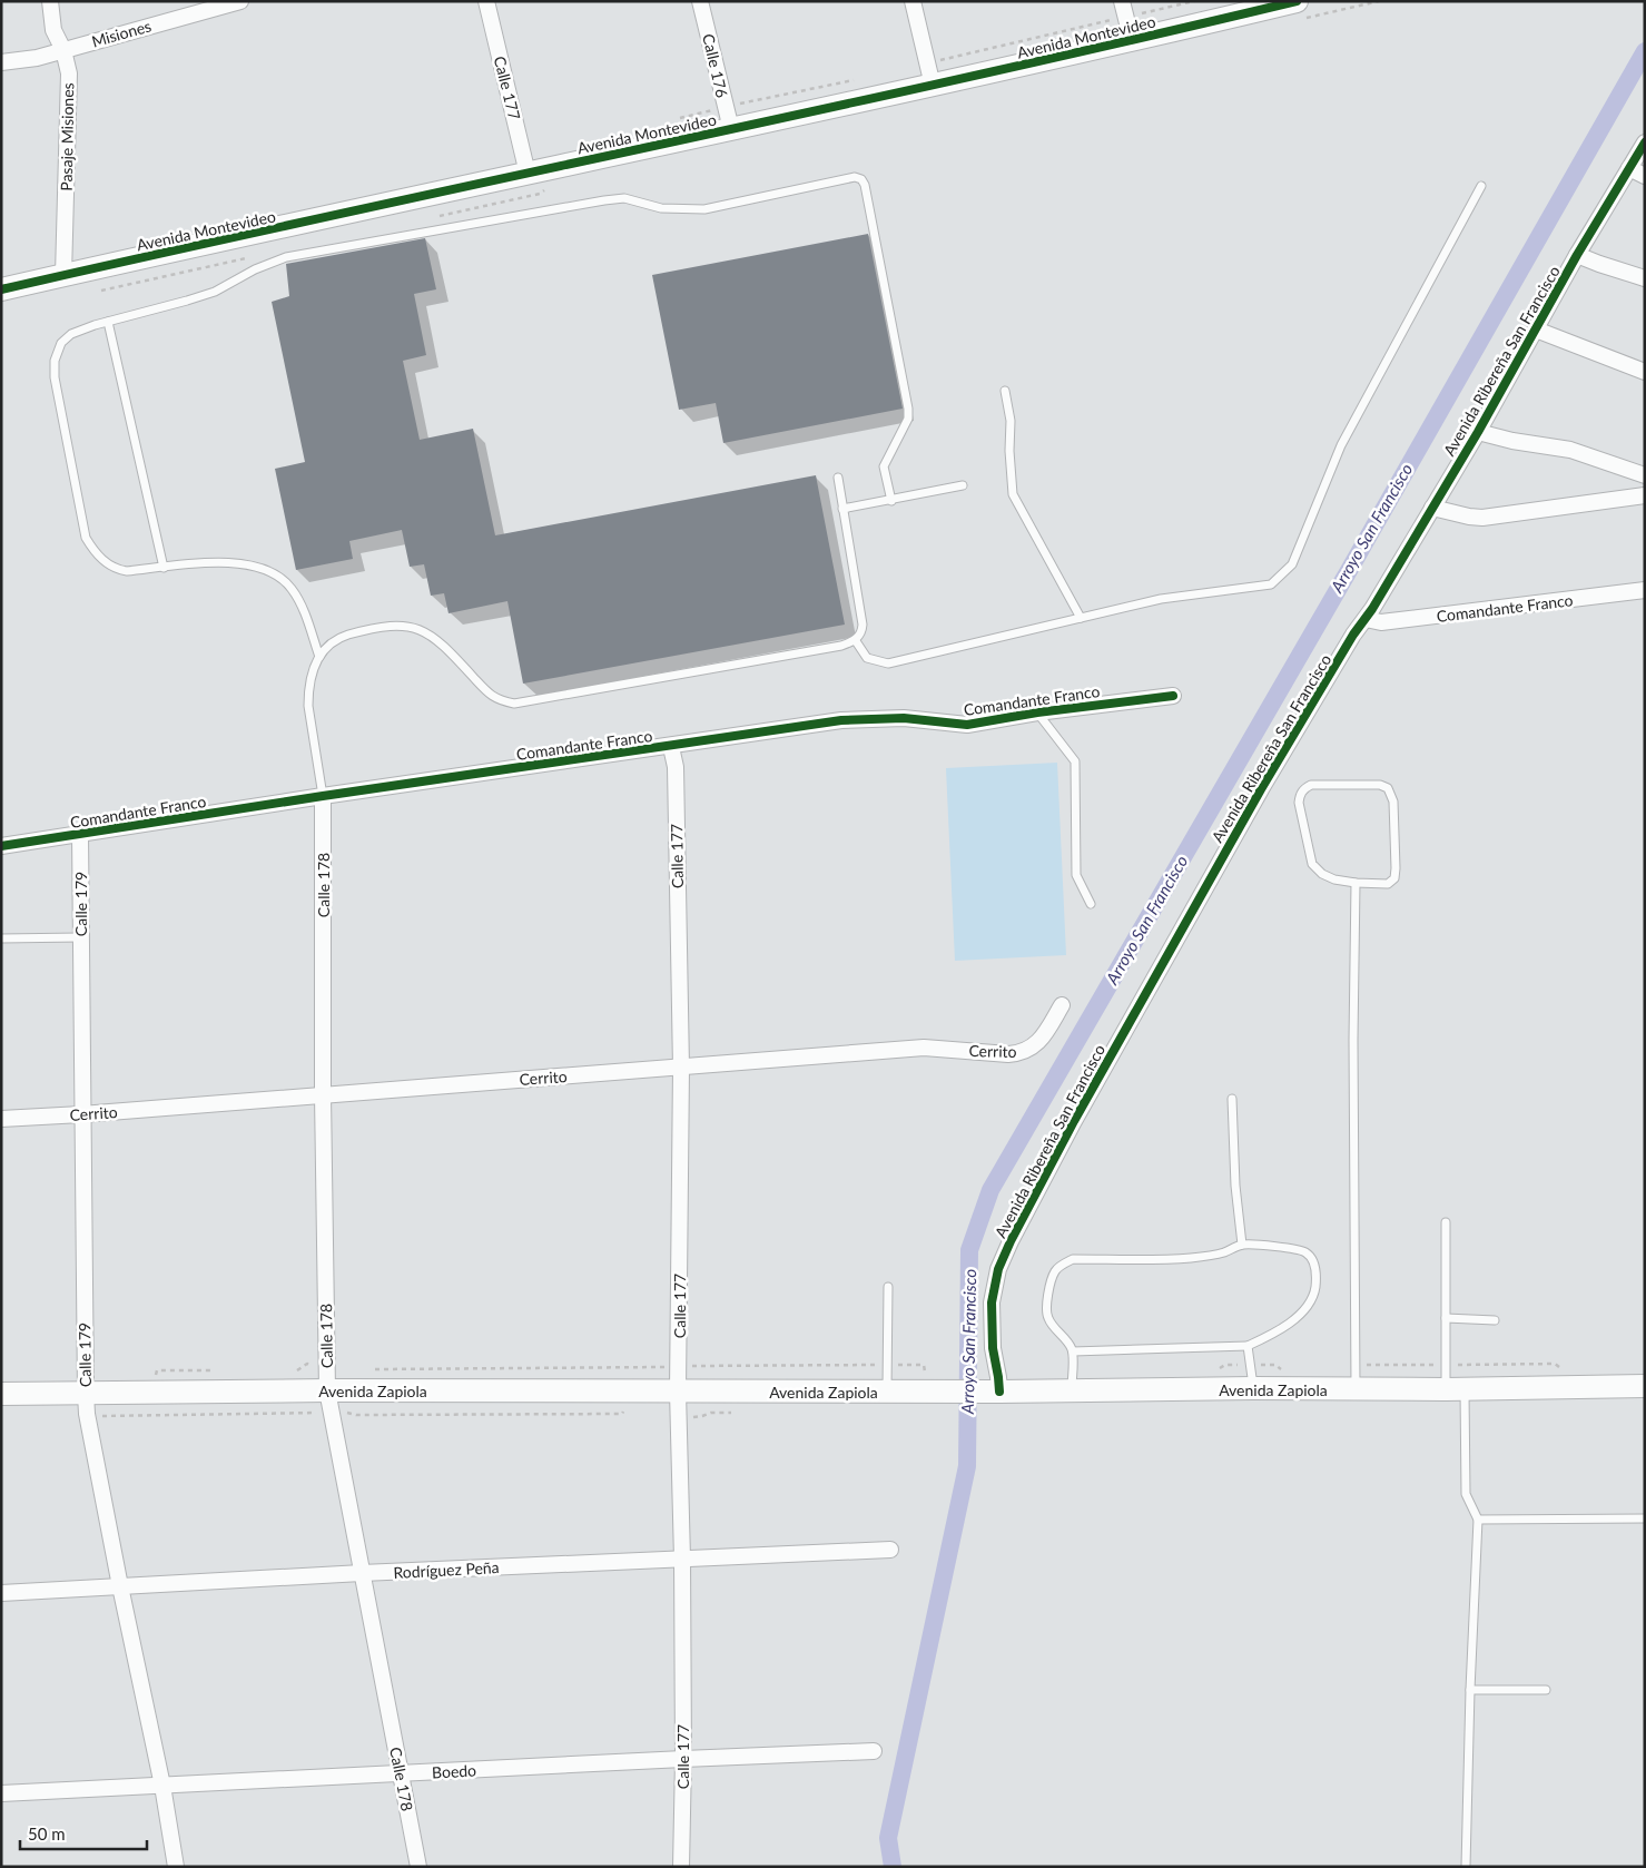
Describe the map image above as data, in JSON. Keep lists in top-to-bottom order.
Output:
{
  "streets": {
    "main road": ["Avenida Montevideo", "Avenida Zapiola"],
    "street": [
      "Misiones",
      "Calle 176",
      "Calle 177",
      "Pasaje Misiones",
      "Avenida Ribereña San Francisco",
      "Comandante Franco",
      "Calle 178",
      "Calle 179",
      "Cerrito",
      "Rodríguez Peña",
      "Boedo"
    ]
  },
  "crossings": [
    ["Misiones", "Pasaje Misiones"],
    ["Avenida Montevideo", "Calle 176"],
    ["Avenida Montevideo", "Calle 177"],
    ["Avenida Montevideo", "Pasaje Misiones"],
    ["Calle 177", "Comandante Franco"],
    ["Calle 177", "Cerrito"],
    ["Calle 177", "Avenida Zapiola"],
    ["Calle 177", "Rodríguez Peña"],
    ["Calle 177", "Boedo"],
    ["Avenida Ribereña San Francisco", "Comandante Franco"],
    ["Avenida Ribereña San Francisco", "Avenida Zapiola"],
    ["Comandante Franco", "Calle 178"],
    ["Comandante Franco", "Calle 179"],
    ["Calle 178", "Cerrito"],
    ["Calle 178", "Avenida Zapiola"],
    ["Calle 178", "Rodríguez Peña"],
    ["Calle 178", "Boedo"],
    ["Calle 179", "Cerrito"],
    ["Calle 179", "Avenida Zapiola"],
    ["Calle 179", "Rodríguez Peña"],
    ["Calle 179", "Boedo"]
  ],
  "water": ["Arroyo San Francisco"],
  "scale_bar": "50 m"
}
